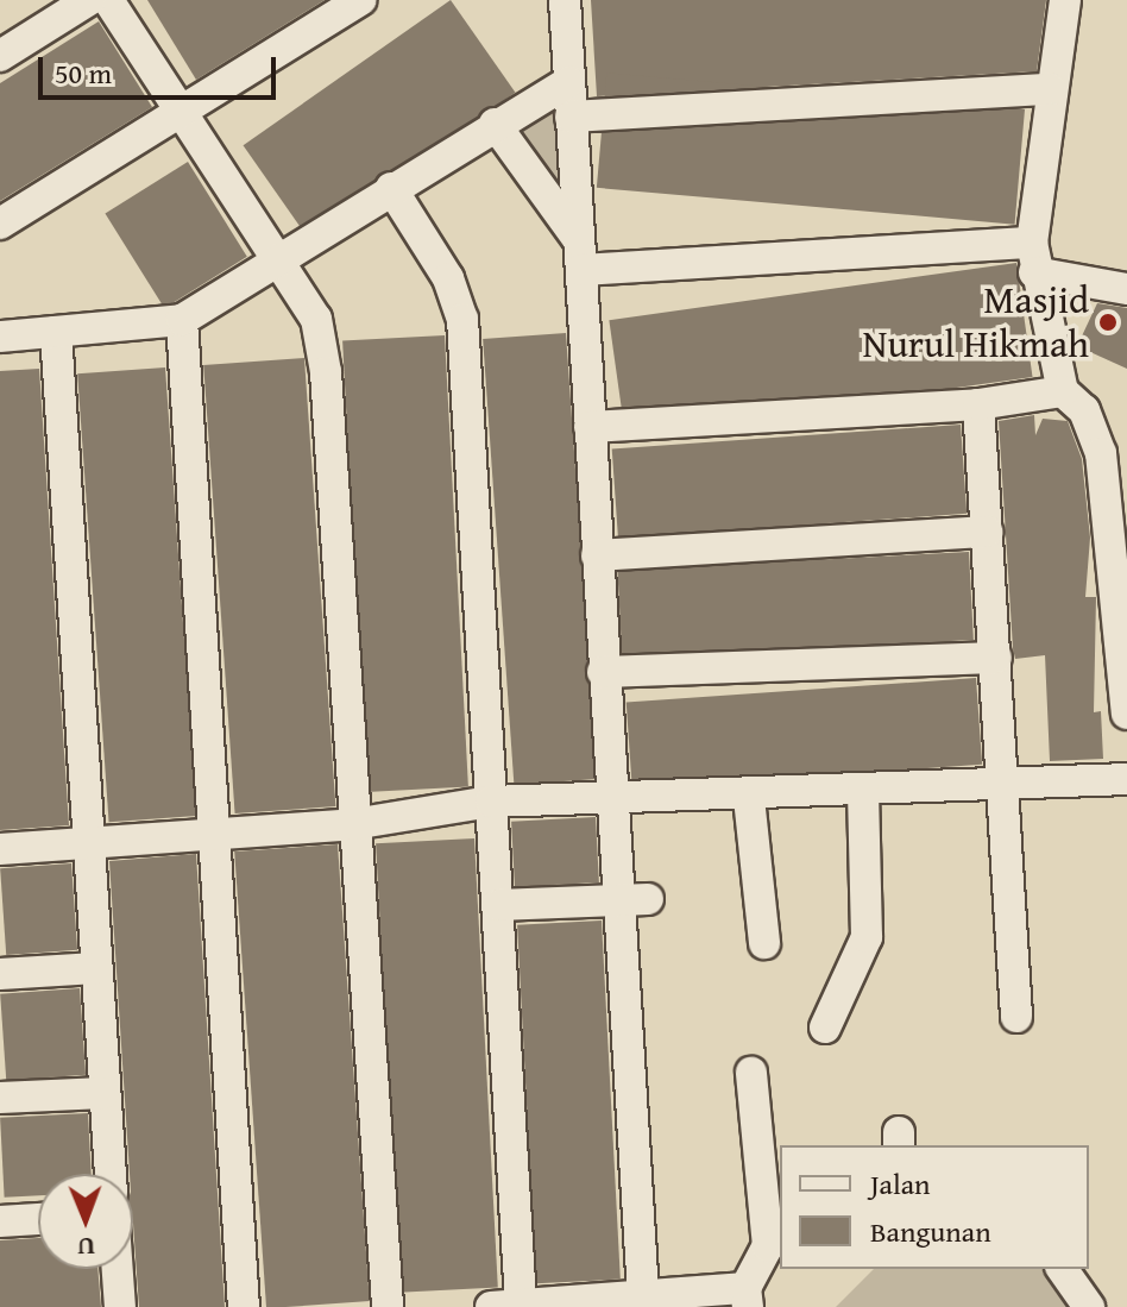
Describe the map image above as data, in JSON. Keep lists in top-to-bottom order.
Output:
{
  "places": ["Masjid Nurul Hikmah"],
  "legend": ["Jalan", "Bangunan"],
  "scale_bar": "50 m",
  "north": "bottom"
}
